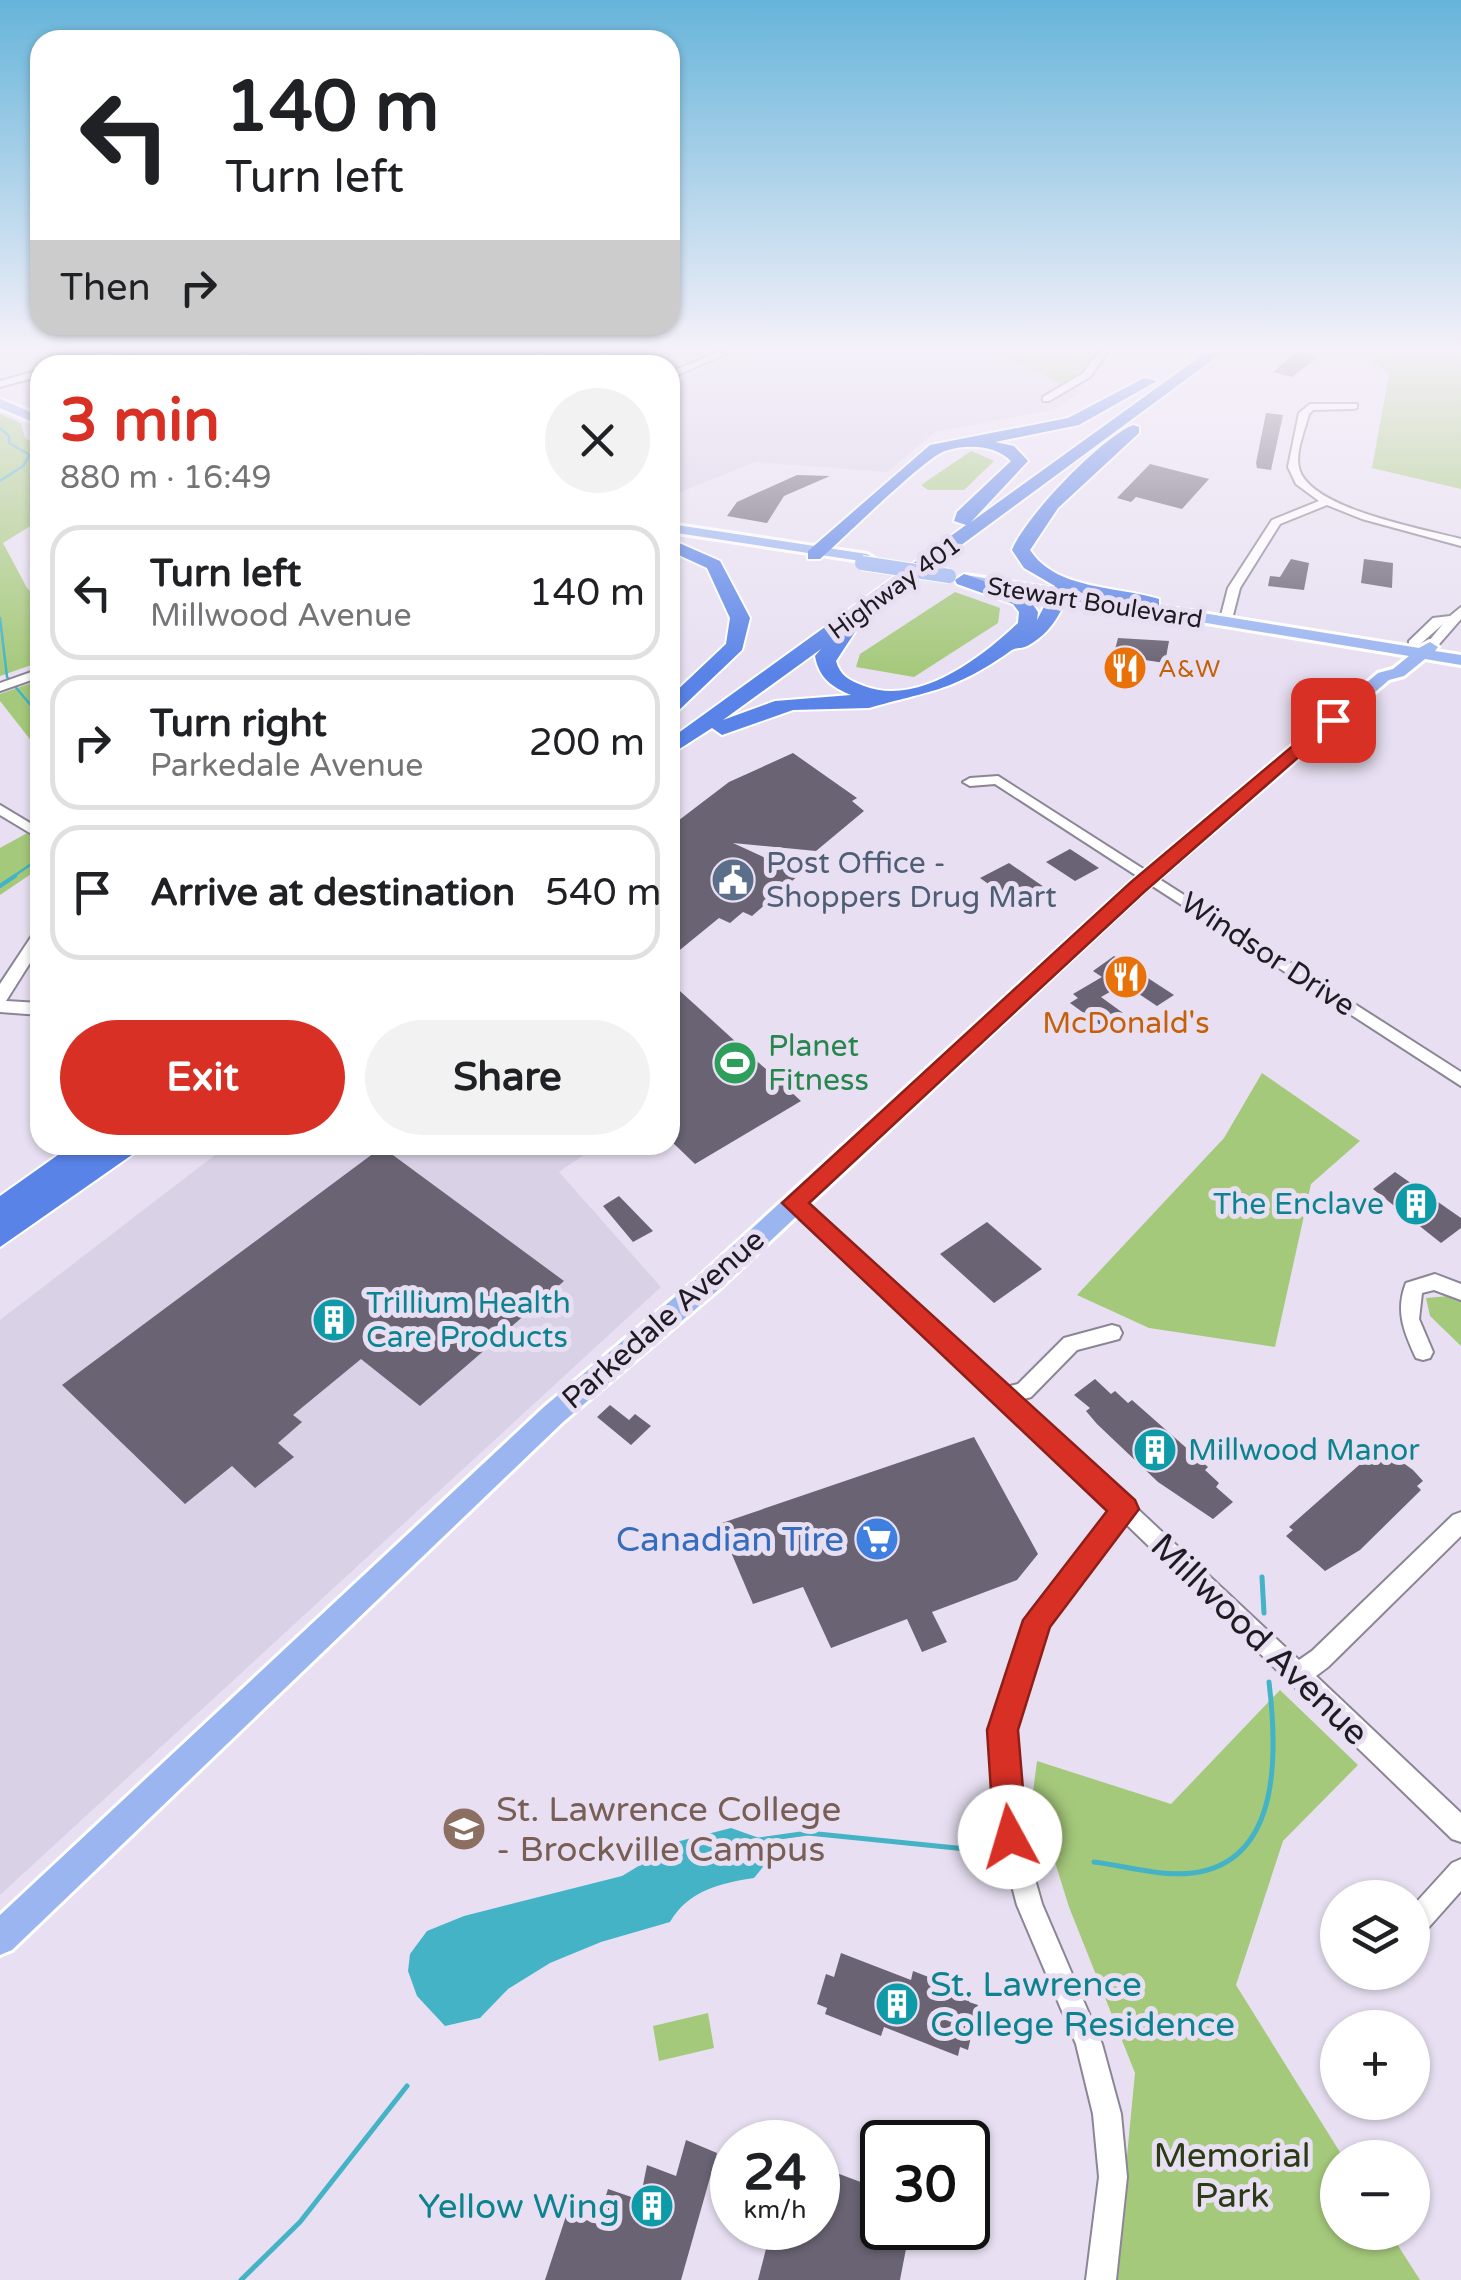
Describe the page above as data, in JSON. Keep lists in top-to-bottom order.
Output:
{
  "streets": {
    "highway": ["Highway 401"],
    "main road": ["Stewart Boulevard", "Parkedale Avenue"],
    "street": ["Windsor Drive", "Millwood Avenue"]
  },
  "crossings": [
    ["Stewart Boulevard", "Parkedale Avenue"],
    ["Windsor Drive", "Parkedale Avenue"],
    ["Parkedale Avenue", "Millwood Avenue"]
  ],
  "parks": ["Memorial Park"],
  "places": {
    "restaurant": ["A&W", "McDonald's"],
    "public building": ["Post Office - Shoppers Drug Mart"],
    "sports": ["Planet Fitness"],
    "building": [
      "The Enclave",
      "Trillium Health Care Products",
      "Millwood Manor",
      "St. Lawrence College Residence",
      "Yellow Wing"
    ],
    "supermarket": ["Canadian Tire"],
    "school or university": ["St. Lawrence College - Brockville Campus"]
  },
  "page": {
    "turn": ["140 m", "Turn left"],
    "then": "Then",
    "heading": ["3 min", "880 m · 16:49"],
    "list": [
      {
        "name": "Turn left",
        "note": "Millwood Avenue",
        "value": "140 m"
      },
      {
        "name": "Turn right",
        "note": "Parkedale Avenue",
        "value": "200 m"
      },
      {
        "name": "Arrive at destination",
        "value": "540 m"
      }
    ],
    "buttons": ["Exit", "Share"],
    "map_buttons": ["+", "−"],
    "speed": "24 km/h",
    "limit": "30"
  }
}
